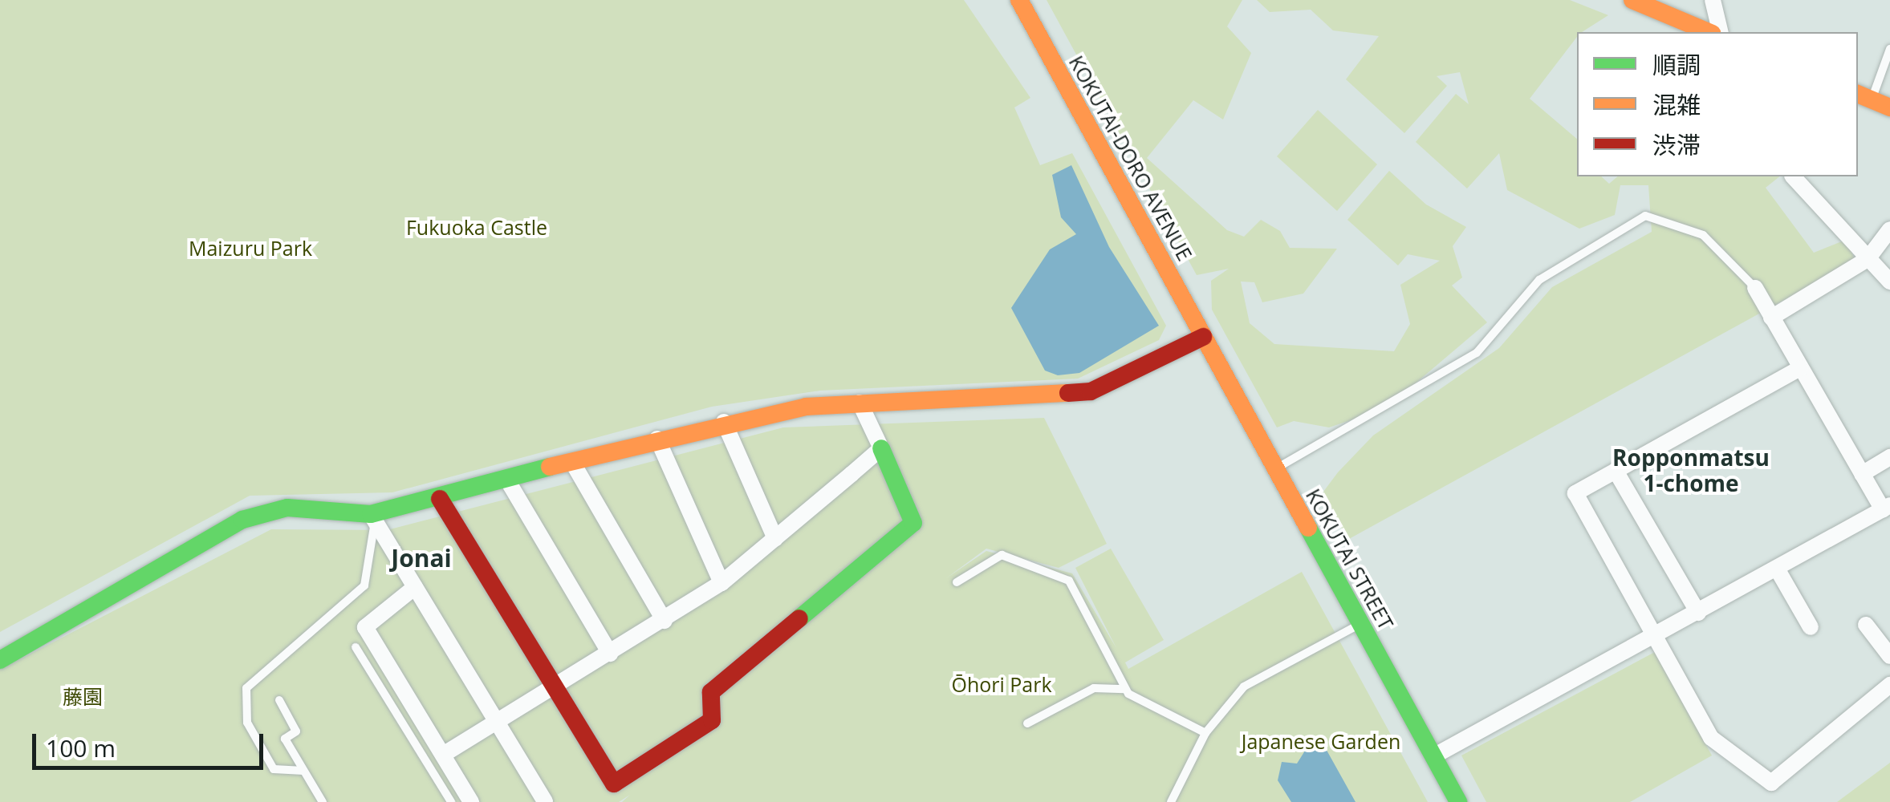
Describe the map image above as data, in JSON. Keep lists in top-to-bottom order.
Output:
{
  "streets": {
    "main road": ["KOKUTAI-DORO AVENUE", "KOKUTAI STREET"]
  },
  "crossings": [
    ["KOKUTAI-DORO AVENUE", "KOKUTAI STREET"]
  ],
  "districts": ["Ropponmatsu 1-chome", "Jonai"],
  "parks": [
    "Fukuoka Castle",
    "Maizuru Park",
    "Ōhori Park",
    "藤園",
    "Japanese Garden"
  ],
  "legend": ["順調", "混雑", "渋滞"],
  "scale_bar": "100 m"
}
